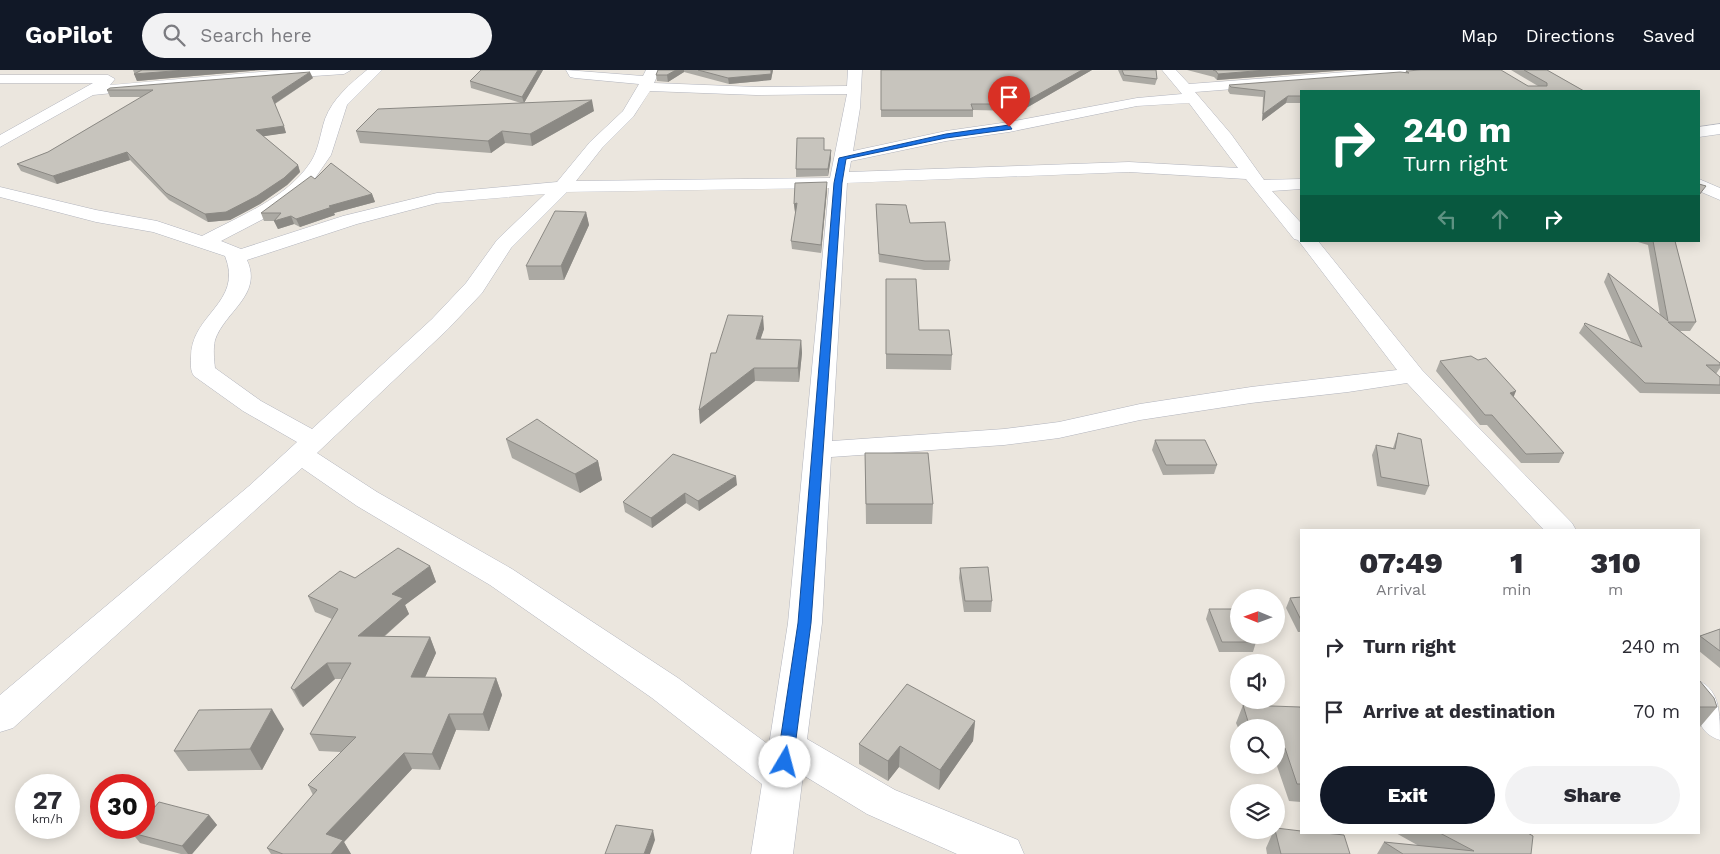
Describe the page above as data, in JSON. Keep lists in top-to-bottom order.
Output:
{
  "north": "left",
  "page": {
    "header": "GoPilot",
    "search": "Search here",
    "nav": ["Map", "Directions", "Saved"],
    "turn": ["240 m", "Turn right"],
    "eta": [
      "07:49",
      "Arrival",
      "1",
      "min",
      "310",
      "m"
    ],
    "list": [
      {
        "name": "Turn right",
        "value": "240 m"
      },
      {
        "name": "Arrive at destination",
        "value": "70 m"
      }
    ],
    "buttons": ["Exit", "Share"],
    "speed": "27 km/h",
    "limit": "30"
  }
}
